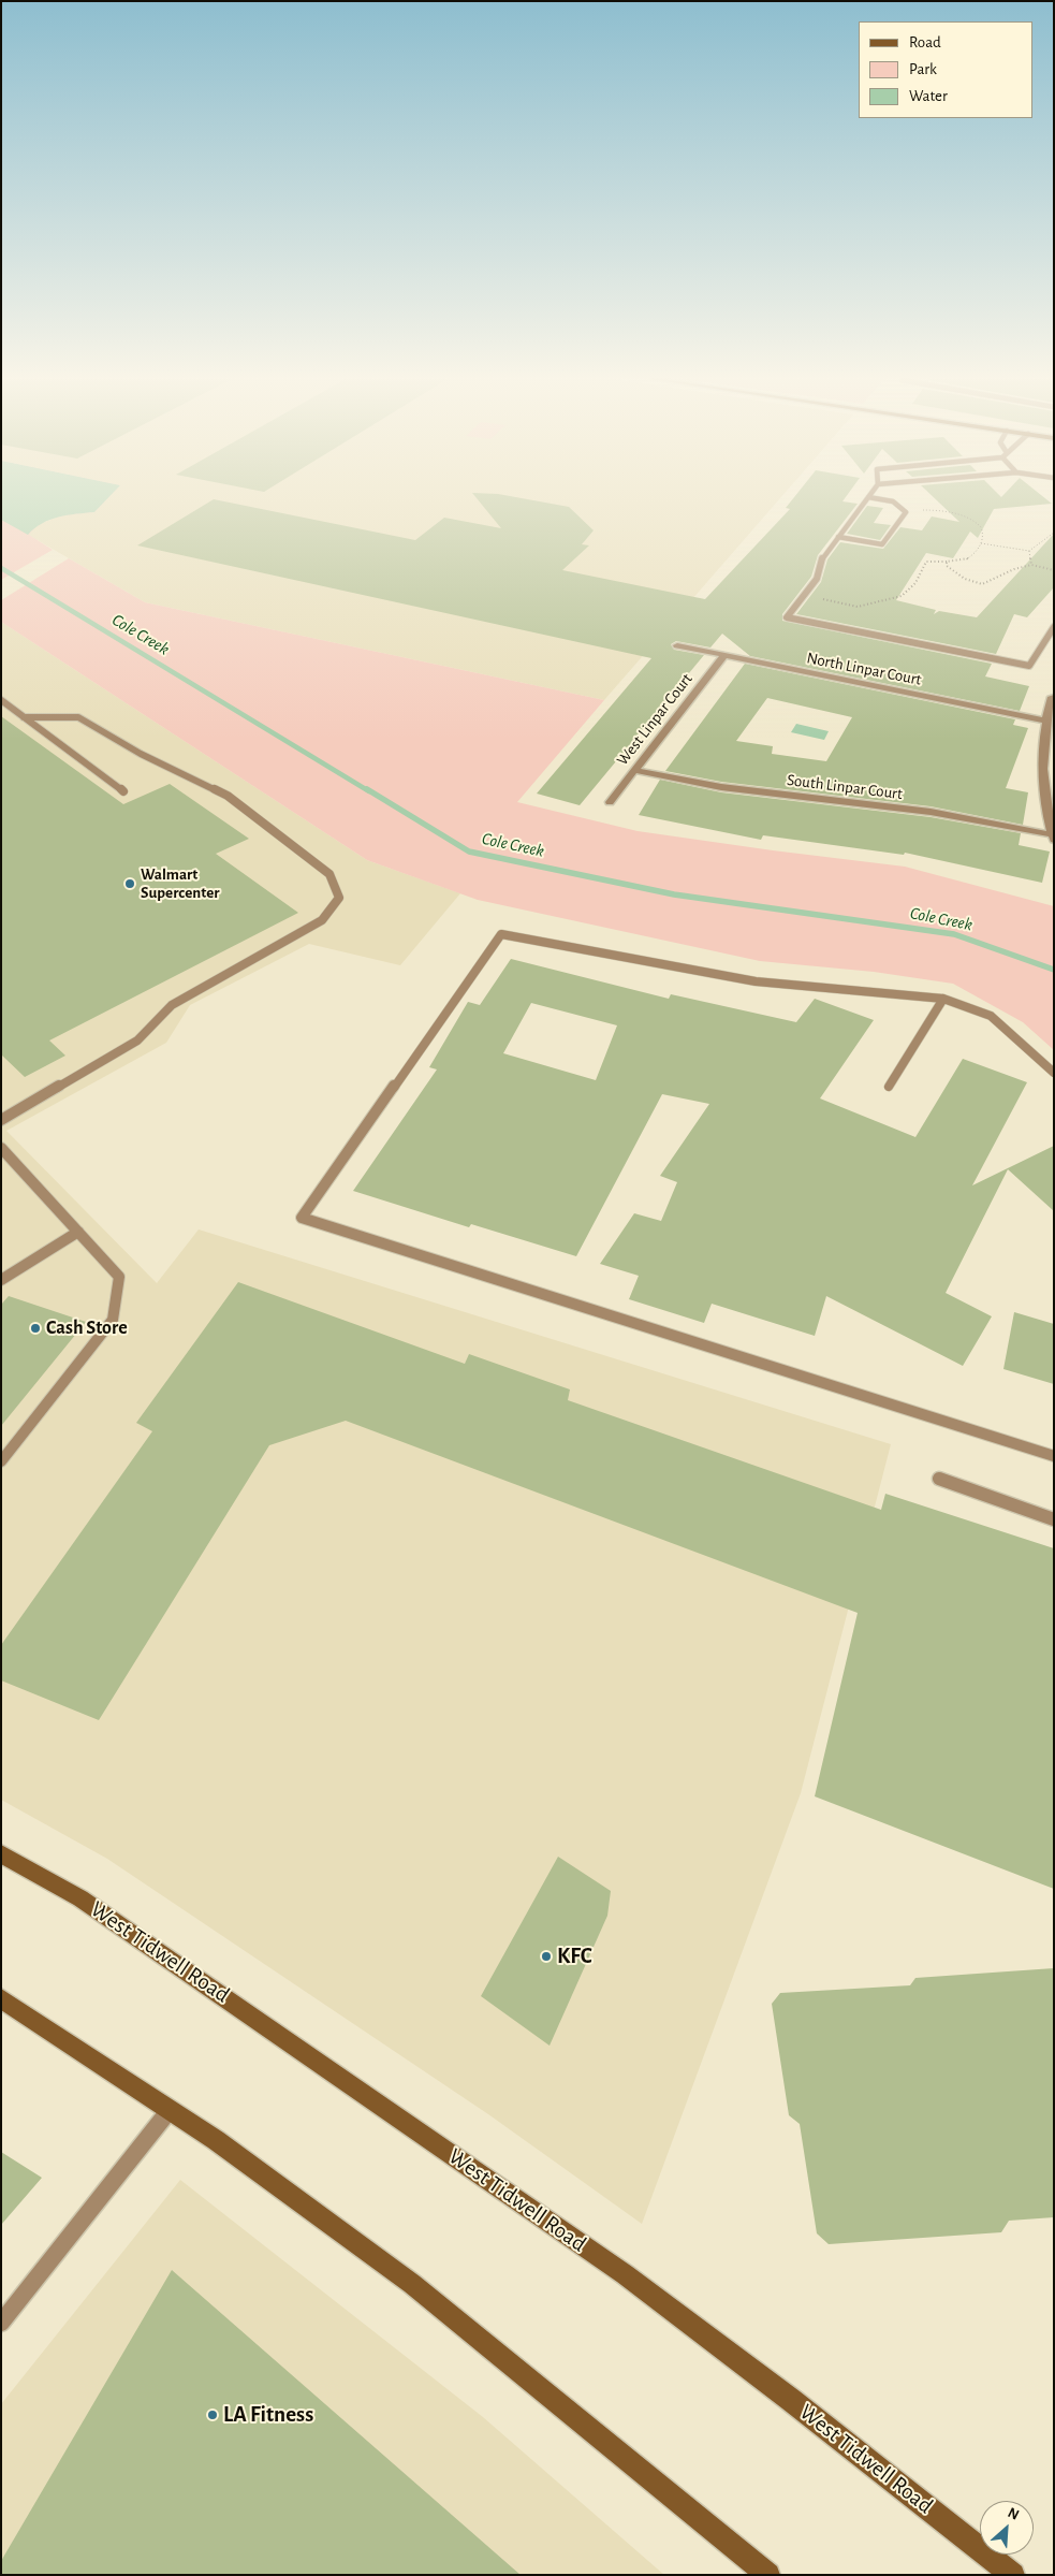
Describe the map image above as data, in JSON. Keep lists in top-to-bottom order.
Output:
{
  "streets": {
    "main road": ["West Tidwell Road"],
    "street": ["North Linpar Court", "West Linpar Court", "South Linpar Court"]
  },
  "crossings": [
    ["North Linpar Court", "West Linpar Court"],
    ["West Linpar Court", "South Linpar Court"]
  ],
  "water": ["Cole Creek"],
  "places": [
    "Walmart Supercenter",
    "Cash Store",
    "KFC",
    "LA Fitness"
  ],
  "legend": ["Road", "Park", "Water"],
  "north": "top right"
}
